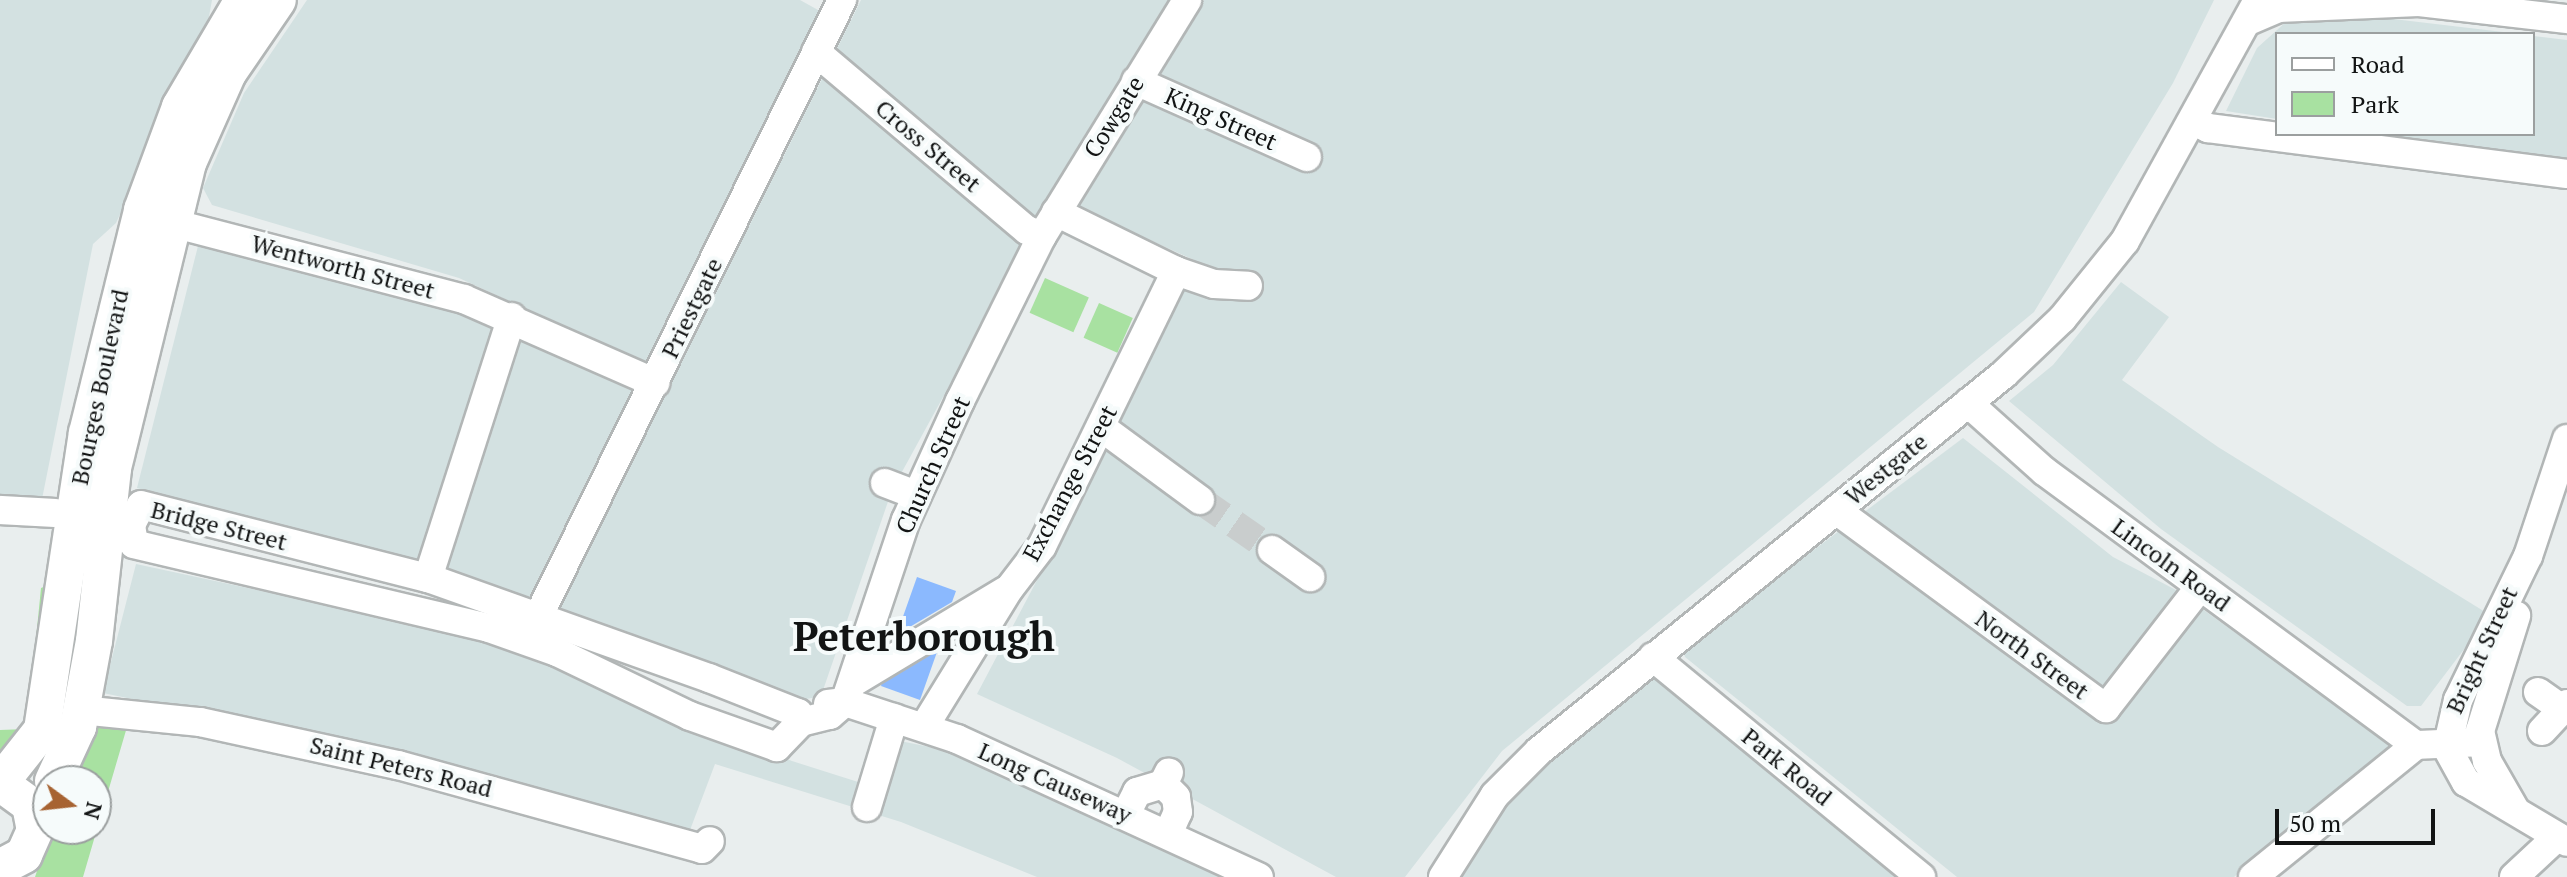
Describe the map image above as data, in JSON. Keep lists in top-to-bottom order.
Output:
{
  "streets": {
    "main road": ["Bourges Boulevard"],
    "street": [
      "Cowgate",
      "King Street",
      "Cross Street",
      "Wentworth Street",
      "Priestgate",
      "Church Street",
      "Westgate",
      "Exchange Street",
      "Bridge Street",
      "Lincoln Road",
      "Bright Street",
      "North Street",
      "Saint Peters Road",
      "Park Road",
      "Long Causeway"
    ]
  },
  "crossings": [
    ["Cowgate", "King Street"],
    ["Cowgate", "Cross Street"],
    ["Cowgate", "Church Street"],
    ["Cross Street", "Priestgate"],
    ["Cross Street", "Church Street"],
    ["Cross Street", "Exchange Street"],
    ["Wentworth Street", "Priestgate"],
    ["Wentworth Street", "Bourges Boulevard"],
    ["Priestgate", "Bridge Street"],
    ["Bourges Boulevard", "Saint Peters Road"],
    ["Church Street", "Bridge Street"],
    ["Church Street", "Long Causeway"],
    ["Westgate", "Lincoln Road"],
    ["Westgate", "North Street"],
    ["Westgate", "Park Road"],
    ["Exchange Street", "Bridge Street"],
    ["Exchange Street", "Long Causeway"],
    ["Bridge Street", "Long Causeway"],
    ["Lincoln Road", "Bright Street"],
    ["Lincoln Road", "North Street"]
  ],
  "districts": ["Peterborough"],
  "legend": ["Road", "Park"],
  "scale_bar": "50 m",
  "north": "right"
}
